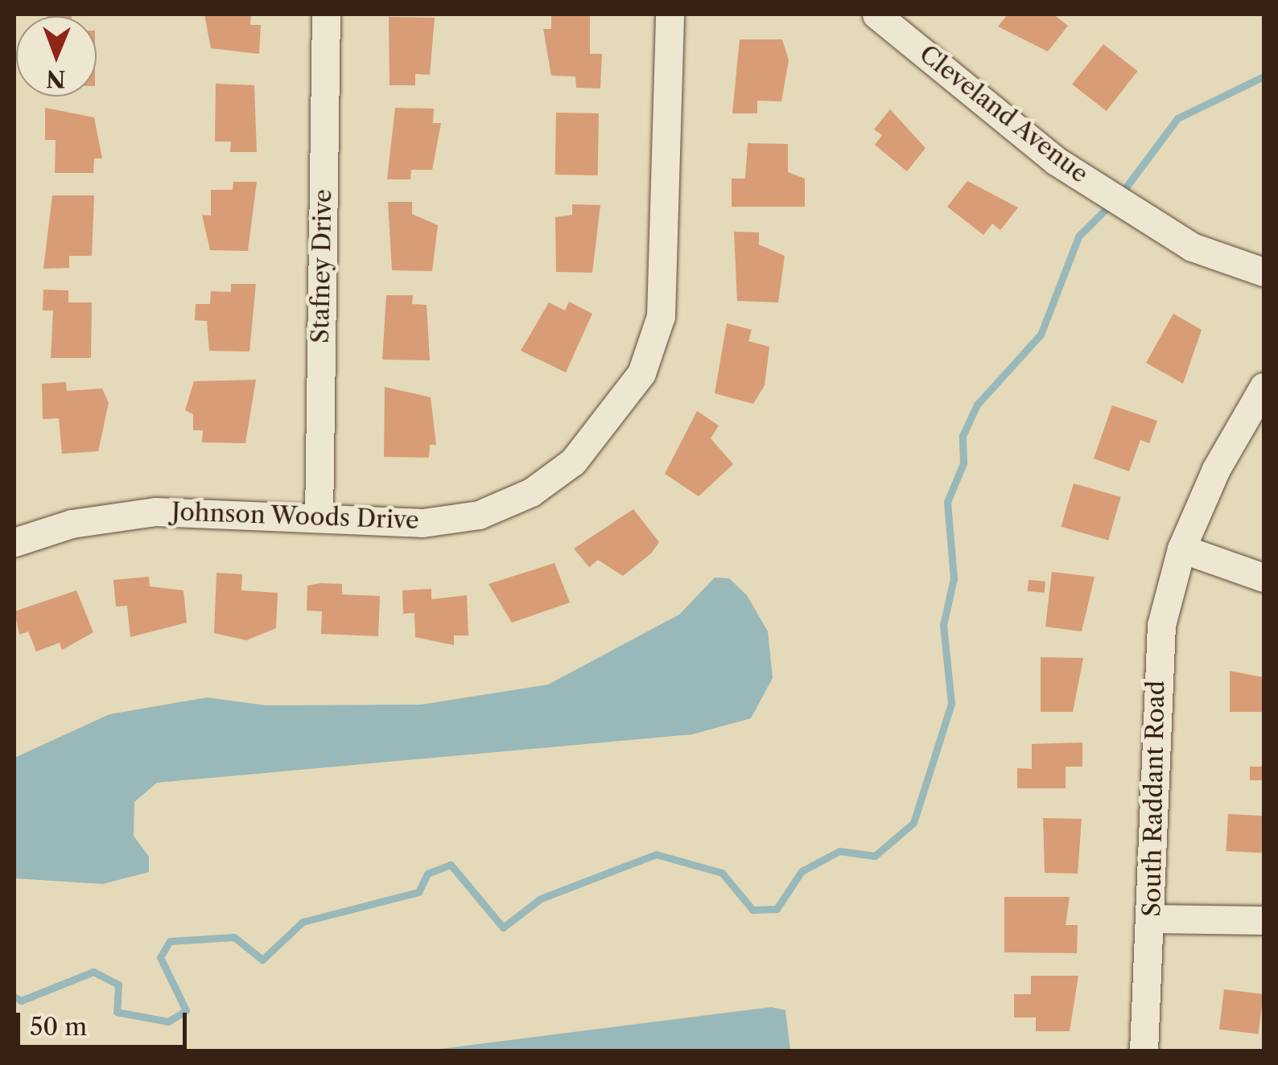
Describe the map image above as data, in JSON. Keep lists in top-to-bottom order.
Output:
{
  "streets": {
    "street": [
      "Cleveland Avenue",
      "Stafney Drive",
      "Johnson Woods Drive",
      "South Raddant Road"
    ]
  },
  "crossings": [
    ["Stafney Drive", "Johnson Woods Drive"]
  ],
  "scale_bar": "50 m",
  "north": "bottom"
}
